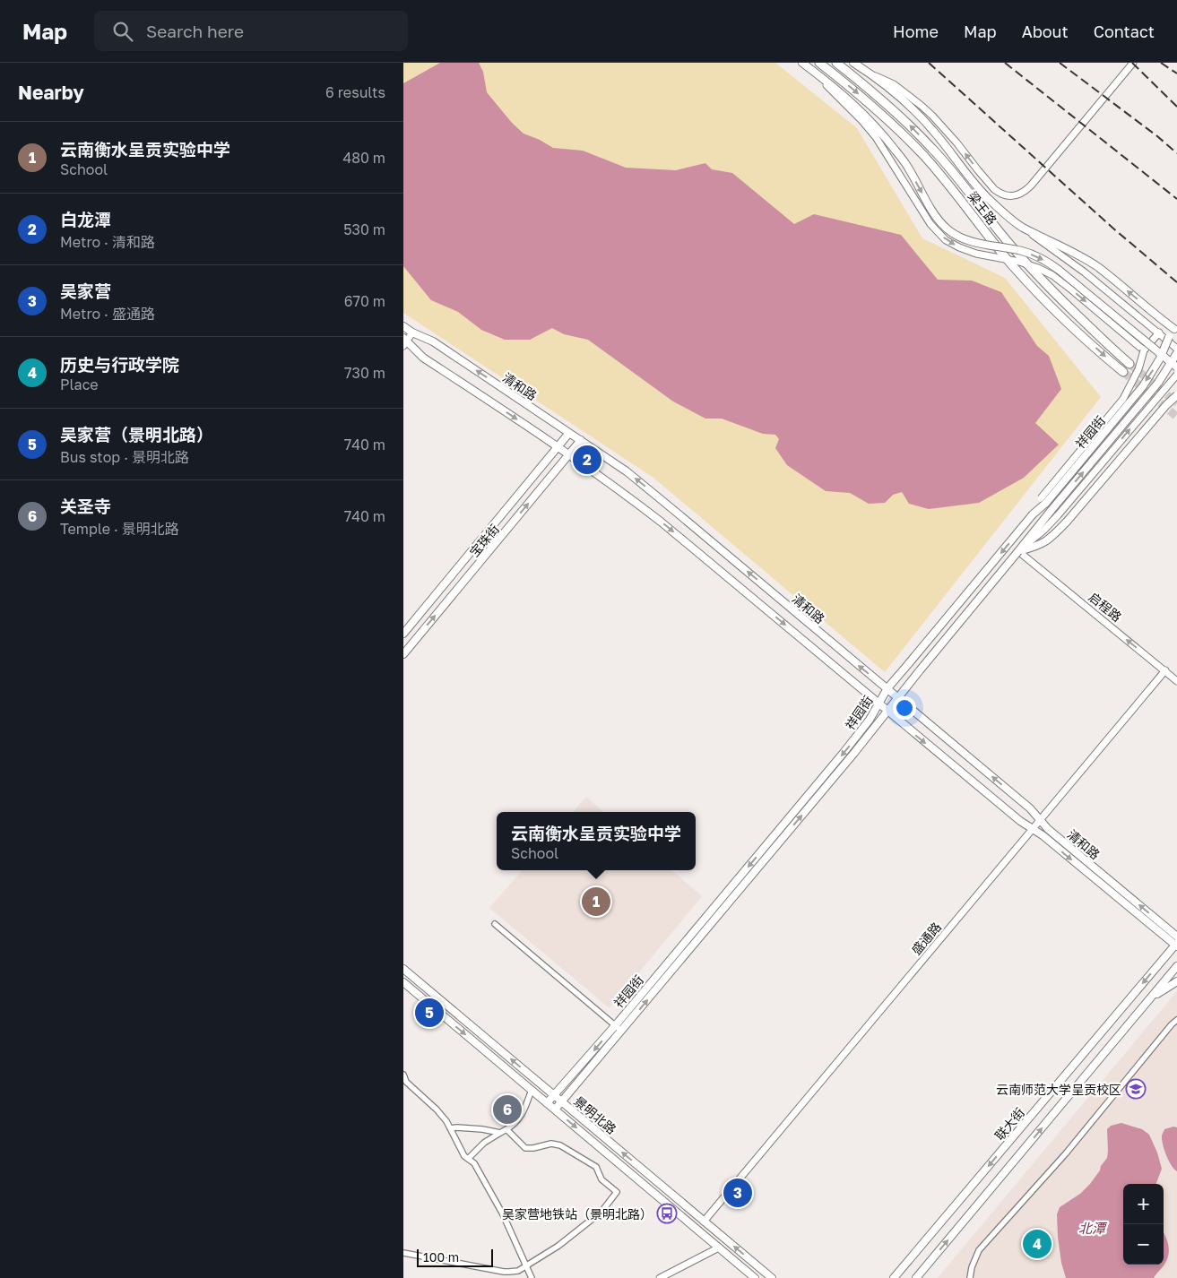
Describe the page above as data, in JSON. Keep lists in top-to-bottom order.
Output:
{
  "streets": {
    "main road": [
      "梁王路",
      "清和路",
      "祥园街",
      "宝珠街",
      "景明北路",
      "联大街"
    ],
    "street": ["启程路", "盛通路"]
  },
  "crossings": [
    ["梁王路", "祥园街"],
    ["清和路", "祥园街"],
    ["清和路", "宝珠街"],
    ["清和路", "盛通路"],
    ["清和路", "联大街"],
    ["祥园街", "启程路"],
    ["祥园街", "景明北路"],
    ["启程路", "盛通路"],
    ["盛通路", "景明北路"]
  ],
  "one_way": ["启程路"],
  "water": ["北潭"],
  "places": {
    "school or university": ["云南师范大学呈贡校区"],
    "bus stop": ["吴家营地铁站（景明北路）"]
  },
  "scale_bar": "100 m",
  "page": {
    "header": "Map",
    "search": "Search here",
    "nav": [
      "Home",
      "Map",
      "About",
      "Contact"
    ],
    "heading": ["Nearby", "6 results"],
    "list": [
      {
        "mark": "1",
        "name": "云南衡水呈贡实验中学",
        "note": "School",
        "value": "480 m"
      },
      {
        "mark": "2",
        "name": "白龙潭",
        "note": "Metro · 清和路",
        "value": "530 m"
      },
      {
        "mark": "3",
        "name": "吴家营",
        "note": "Metro · 盛通路",
        "value": "670 m"
      },
      {
        "mark": "4",
        "name": "历史与行政学院",
        "note": "Place",
        "value": "730 m"
      },
      {
        "mark": "5",
        "name": "吴家营（景明北路）",
        "note": "Bus stop · 景明北路",
        "value": "740 m"
      },
      {
        "mark": "6",
        "name": "关圣寺",
        "note": "Temple · 景明北路",
        "value": "740 m"
      }
    ],
    "pins": [
      "2",
      "1",
      "5",
      "6",
      "3",
      "4"
    ],
    "popup": ["云南衡水呈贡实验中学", "School"],
    "map_buttons": ["+", "−"],
    "scale": "100 m"
  }
}
